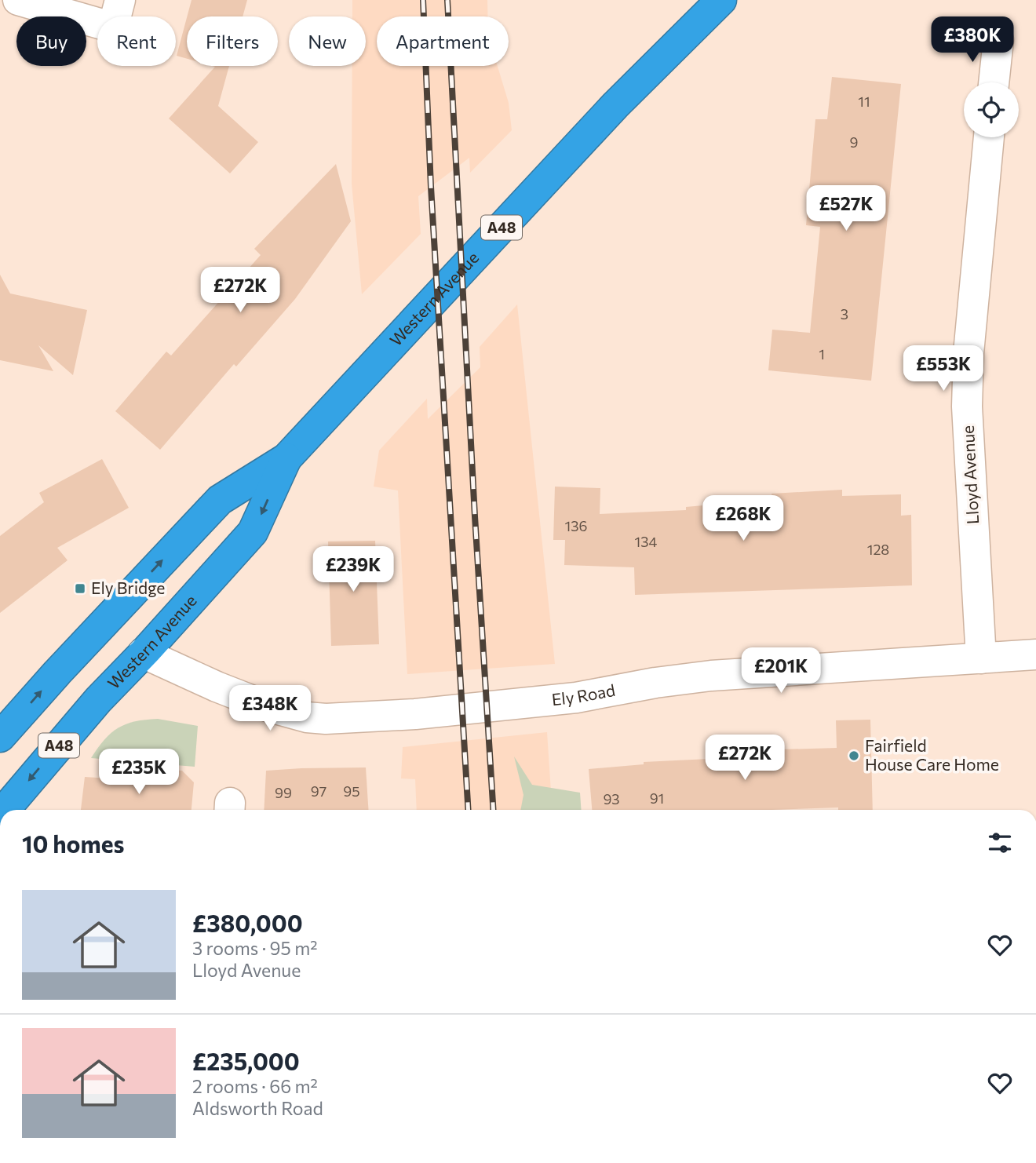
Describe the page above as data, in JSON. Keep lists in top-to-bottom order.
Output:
{
  "streets": {
    "highway": ["A48", "Western Avenue"],
    "street": ["Lloyd Avenue", "Ely Road"]
  },
  "crossings": [
    ["Western Avenue", "Ely Road"],
    ["Lloyd Avenue", "Ely Road"]
  ],
  "places": {
    "transit": ["Ely Bridge"],
    "other": ["Fairfield House Care Home"]
  },
  "house_numbers": [
    "11",
    "9",
    "3",
    "1",
    "136",
    "134",
    "128",
    "97",
    "95",
    "99",
    "91",
    "93"
  ],
  "page": {
    "price": [
      "£380K",
      "£527K",
      "£272K",
      "£553K",
      "£268K",
      "£239K",
      "£201K",
      "£348K",
      "£272K",
      "£235K"
    ],
    "chip": [
      "Buy",
      "Rent",
      "Filters",
      "New",
      "Apartment"
    ],
    "heading": "10 homes",
    "list": [
      {
        "name": "£380,000",
        "note": "3 rooms · 95 m² · Lloyd Avenue"
      },
      {
        "name": "£235,000",
        "note": "2 rooms · 66 m² · Aldsworth Road"
      }
    ]
  }
}
